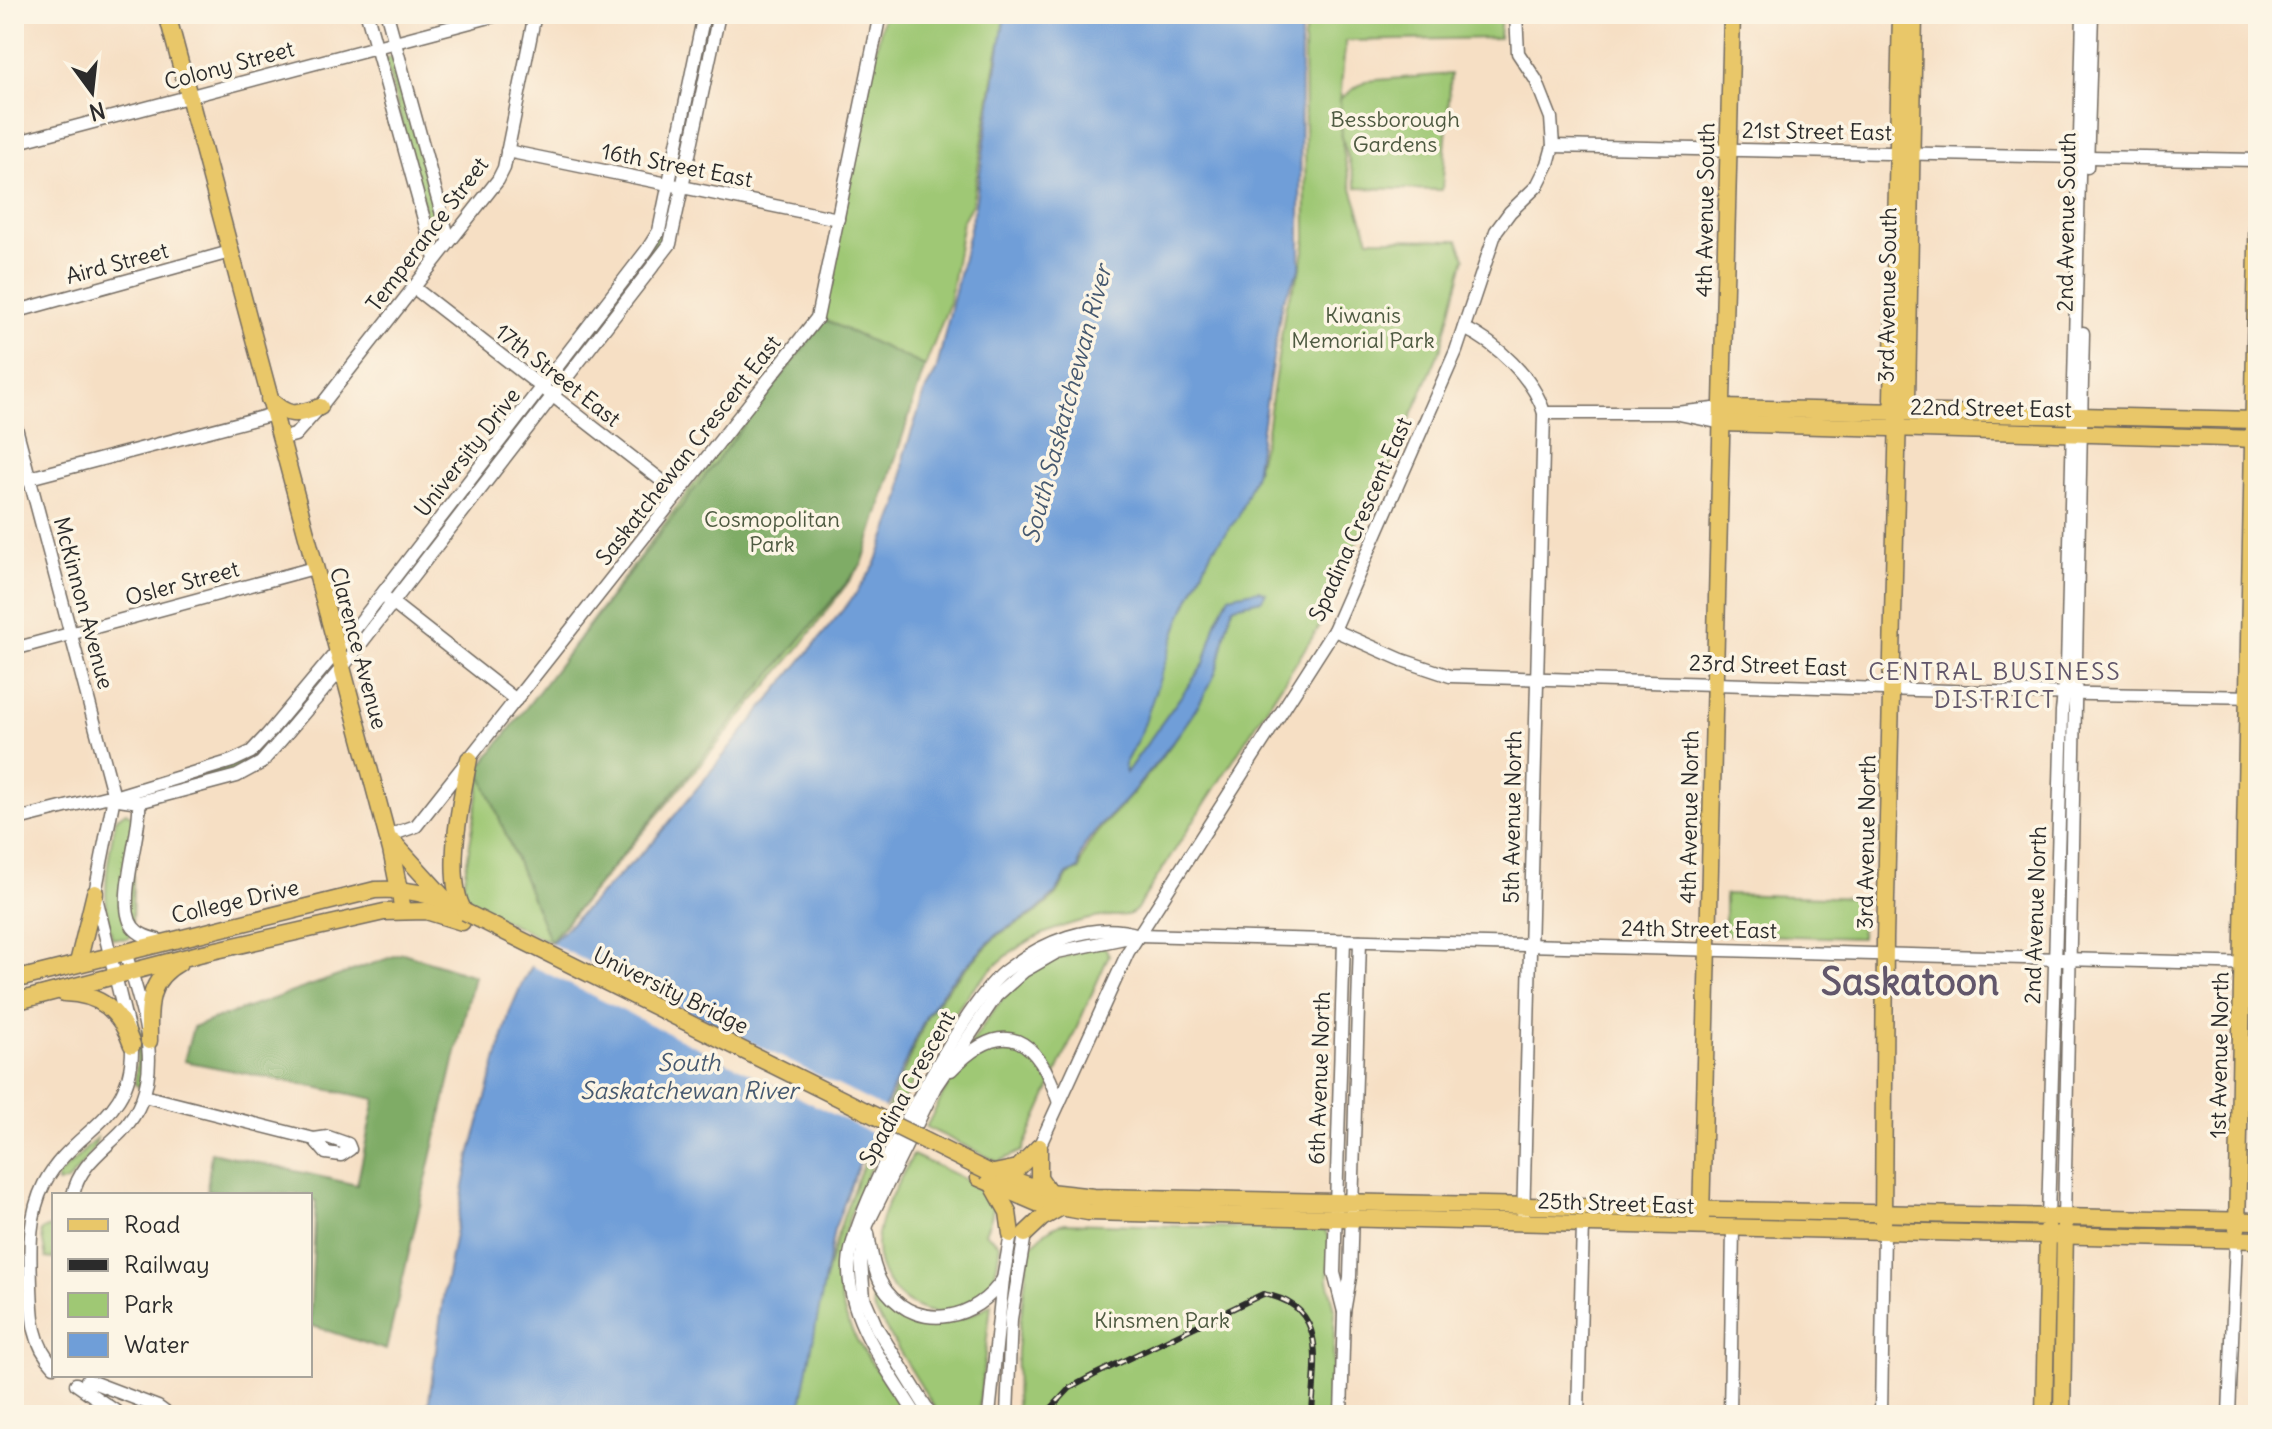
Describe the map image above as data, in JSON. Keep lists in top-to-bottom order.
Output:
{
  "streets": {
    "main road": [
      "4th Avenue South",
      "3rd Avenue South",
      "22nd Street East",
      "Clarence Avenue",
      "4th Avenue North",
      "3rd Avenue North",
      "College Drive",
      "2nd Avenue North",
      "University Bridge",
      "1st Avenue North",
      "25th Street East"
    ],
    "street": [
      "Colony Street",
      "21st Street East",
      "16th Street East",
      "2nd Avenue South",
      "Temperance Street",
      "Aird Street",
      "17th Street East",
      "Saskatchewan Crescent East",
      "University Drive",
      "Spadina Crescent East",
      "Osler Street",
      "McKinnon Avenue",
      "23rd Street East",
      "5th Avenue North",
      "24th Street East",
      "6th Avenue North",
      "Spadina Crescent"
    ]
  },
  "crossings": [
    ["Colony Street", "Clarence Avenue"],
    ["21st Street East", "4th Avenue South"],
    ["21st Street East", "2nd Avenue South"],
    ["21st Street East", "3rd Avenue South"],
    ["21st Street East", "Spadina Crescent East"],
    ["16th Street East", "Temperance Street"],
    ["16th Street East", "Saskatchewan Crescent East"],
    ["16th Street East", "University Drive"],
    ["4th Avenue South", "22nd Street East"],
    ["4th Avenue South", "4th Avenue North"],
    ["2nd Avenue South", "22nd Street East"],
    ["2nd Avenue South", "2nd Avenue North"],
    ["Temperance Street", "17th Street East"],
    ["Temperance Street", "Clarence Avenue"],
    ["Aird Street", "Clarence Avenue"],
    ["3rd Avenue South", "22nd Street East"],
    ["3rd Avenue South", "3rd Avenue North"],
    ["17th Street East", "Saskatchewan Crescent East"],
    ["17th Street East", "University Drive"],
    ["22nd Street East", "5th Avenue North"],
    ["22nd Street East", "4th Avenue North"],
    ["22nd Street East", "3rd Avenue North"],
    ["22nd Street East", "2nd Avenue North"],
    ["22nd Street East", "1st Avenue North"],
    ["Saskatchewan Crescent East", "Clarence Avenue"],
    ["University Drive", "McKinnon Avenue"],
    ["University Drive", "Clarence Avenue"],
    ["Spadina Crescent East", "23rd Street East"],
    ["Spadina Crescent East", "24th Street East"],
    ["Spadina Crescent East", "Spadina Crescent"],
    ["Osler Street", "McKinnon Avenue"],
    ["Osler Street", "Clarence Avenue"],
    ["Clarence Avenue", "College Drive"],
    ["23rd Street East", "5th Avenue North"],
    ["23rd Street East", "4th Avenue North"],
    ["23rd Street East", "3rd Avenue North"],
    ["23rd Street East", "2nd Avenue North"],
    ["23rd Street East", "1st Avenue North"],
    ["5th Avenue North", "24th Street East"],
    ["5th Avenue North", "25th Street East"],
    ["4th Avenue North", "24th Street East"],
    ["4th Avenue North", "25th Street East"],
    ["3rd Avenue North", "24th Street East"],
    ["3rd Avenue North", "25th Street East"],
    ["College Drive", "University Bridge"],
    ["2nd Avenue North", "24th Street East"],
    ["2nd Avenue North", "25th Street East"],
    ["24th Street East", "1st Avenue North"],
    ["24th Street East", "6th Avenue North"],
    ["24th Street East", "Spadina Crescent"],
    ["University Bridge", "25th Street East"],
    ["1st Avenue North", "25th Street East"],
    ["6th Avenue North", "25th Street East"]
  ],
  "districts": ["CENTRAL BUSINESS DISTRICT", "Saskatoon"],
  "water": ["South Saskatchewan River"],
  "parks": [
    "Bessborough Gardens",
    "Kiwanis Memorial Park",
    "Cosmopolitan Park",
    "Kinsmen Park"
  ],
  "legend": [
    "Road",
    "Railway",
    "Park",
    "Water"
  ],
  "north": "bottom"
}
